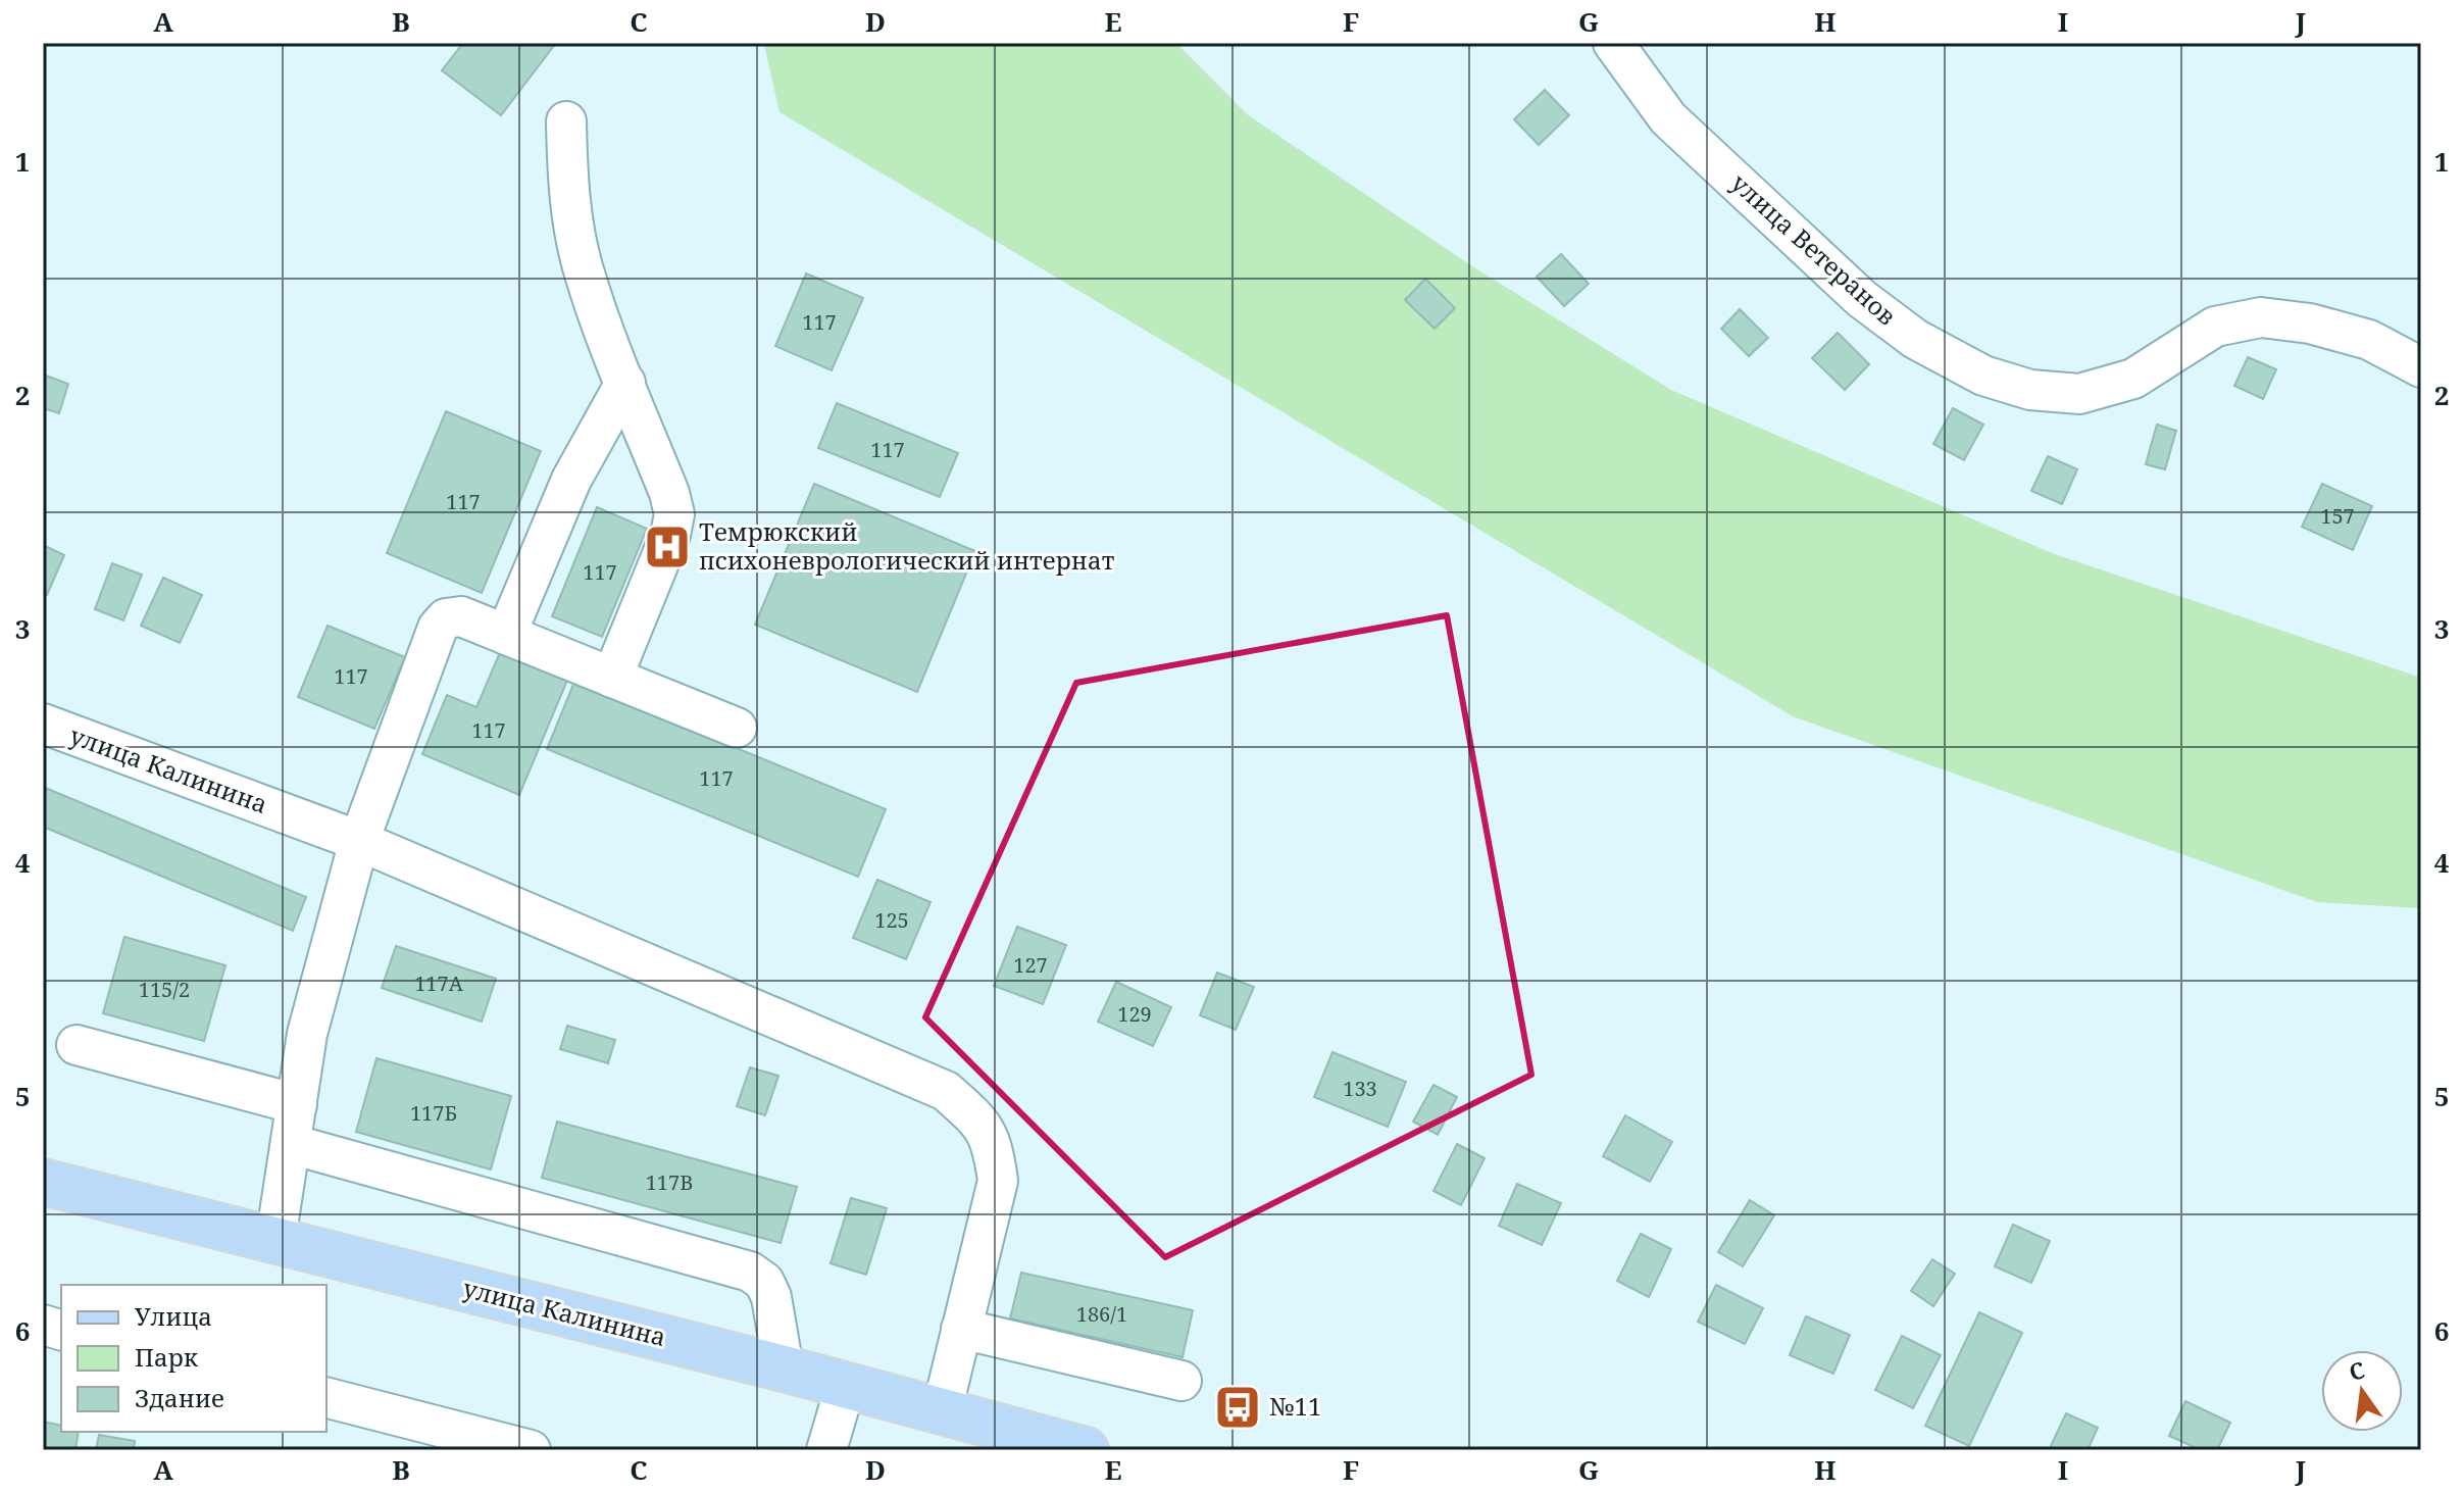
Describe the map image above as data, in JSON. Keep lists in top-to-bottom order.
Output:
{
  "streets": {
    "main road": ["улица Калинина"],
    "street": ["улица Ветеранов"]
  },
  "places": {
    "hospital": ["Темрюкский психоневрологический интернат"],
    "bus stop": ["№11"]
  },
  "house_numbers": [
    "117",
    "117",
    "117",
    "157",
    "117",
    "117",
    "117",
    "117",
    "125",
    "127",
    "117А",
    "115/2",
    "129",
    "133",
    "117Б",
    "117В",
    "186/1"
  ],
  "legend": ["Улица", "Парк", "Здание"],
  "north": "top",
  "grid": {
    "columns": [
      "A",
      "B",
      "C",
      "D",
      "E",
      "F",
      "G",
      "H",
      "I",
      "J"
    ],
    "rows": [
      "1",
      "2",
      "3",
      "4",
      "5",
      "6"
    ]
  }
}
